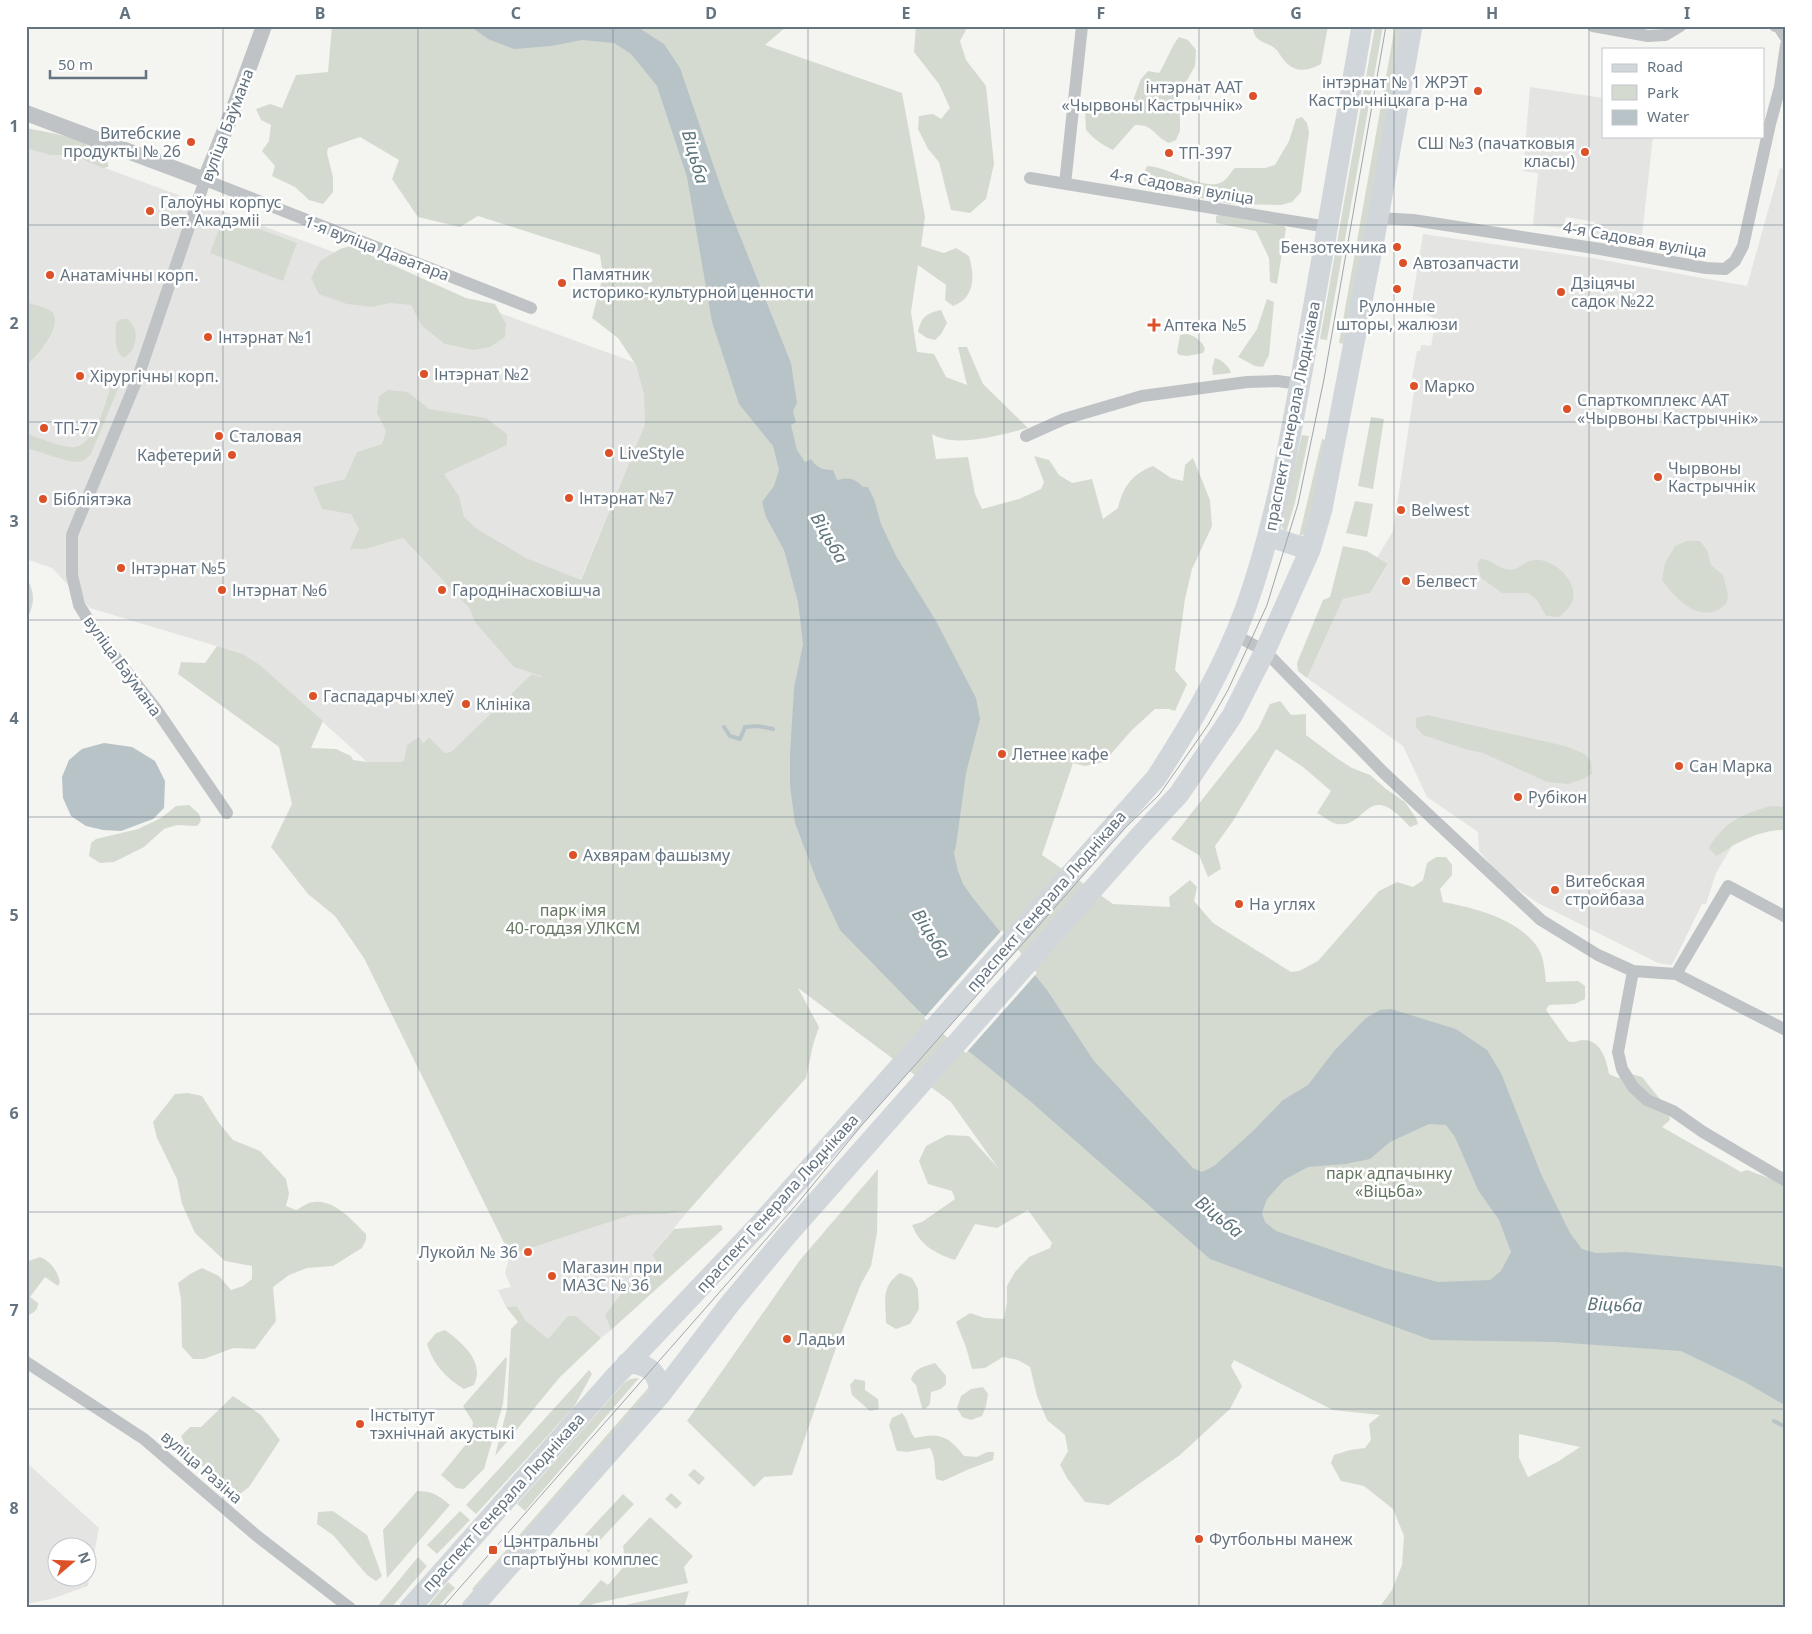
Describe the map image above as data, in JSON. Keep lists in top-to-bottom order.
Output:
{
  "streets": {
    "main road": ["праспект Генерала Люднікава"],
    "street": [
      "вуліца Баўмана",
      "4-я Садовая вуліца",
      "1-я вуліца Даватара",
      "вуліца Разіна"
    ]
  },
  "crossings": [
    ["вуліца Баўмана", "1-я вуліца Даватара"],
    ["4-я Садовая вуліца", "праспект Генерала Люднікава"]
  ],
  "water": ["Віцьба"],
  "parks": ["парк імя 40-годдзя УЛКСМ", "парк адпачынку «Віцьба»"],
  "places": {
    "other": [
      "інтэрнат № 1 ЖРЭТ Кастрычніцкага р-на",
      "інтэрнат ААТ «Чырвоны Кастрычнік»",
      "Витебские продукты № 26",
      "СШ №3 (пачатковыя класы)",
      "ТП-397",
      "Галоўны корпус Вет. Акадэміі",
      "Бензотехника",
      "Автозапчасти",
      "Анатамічны корп.",
      "Памятник историко-культурной ценности",
      "Рулонные шторы, жалюзи",
      "Дзіцячы садок №22",
      "Інтэрнат №1",
      "Інтэрнат №2",
      "Хірургічны корп.",
      "Марко",
      "Спарткомплекс ААТ «Чырвоны Кастрычнік»",
      "ТП-77",
      "Сталовая",
      "LiveStyle",
      "Кафетерий",
      "Чырвоны Кастрычнік",
      "Інтэрнат №7",
      "Бібліятэка",
      "Belwest",
      "Інтэрнат №5",
      "Белвест",
      "Інтэрнат №6",
      "Гароднінасховішча",
      "Гаспадарчы хлеў",
      "Клініка",
      "Летнее кафе",
      "Сан Марка",
      "Рубікон",
      "Ахвярам фашызму",
      "Витебская стройбаза",
      "На углях",
      "Лукойл № 36",
      "Магазин при МАЗС № 36",
      "Ладьи",
      "Інстытут тэхнічнай акустыкі",
      "Футбольны манеж"
    ],
    "health": ["Аптека №5"],
    "transit": ["Цэнтральны спартыўны комплес"]
  },
  "legend": ["Road", "Park", "Water"],
  "scale_bar": "50 m",
  "north": "right",
  "grid": {
    "columns": [
      "A",
      "B",
      "C",
      "D",
      "E",
      "F",
      "G",
      "H",
      "I"
    ],
    "rows": [
      "1",
      "2",
      "3",
      "4",
      "5",
      "6",
      "7",
      "8"
    ]
  }
}
